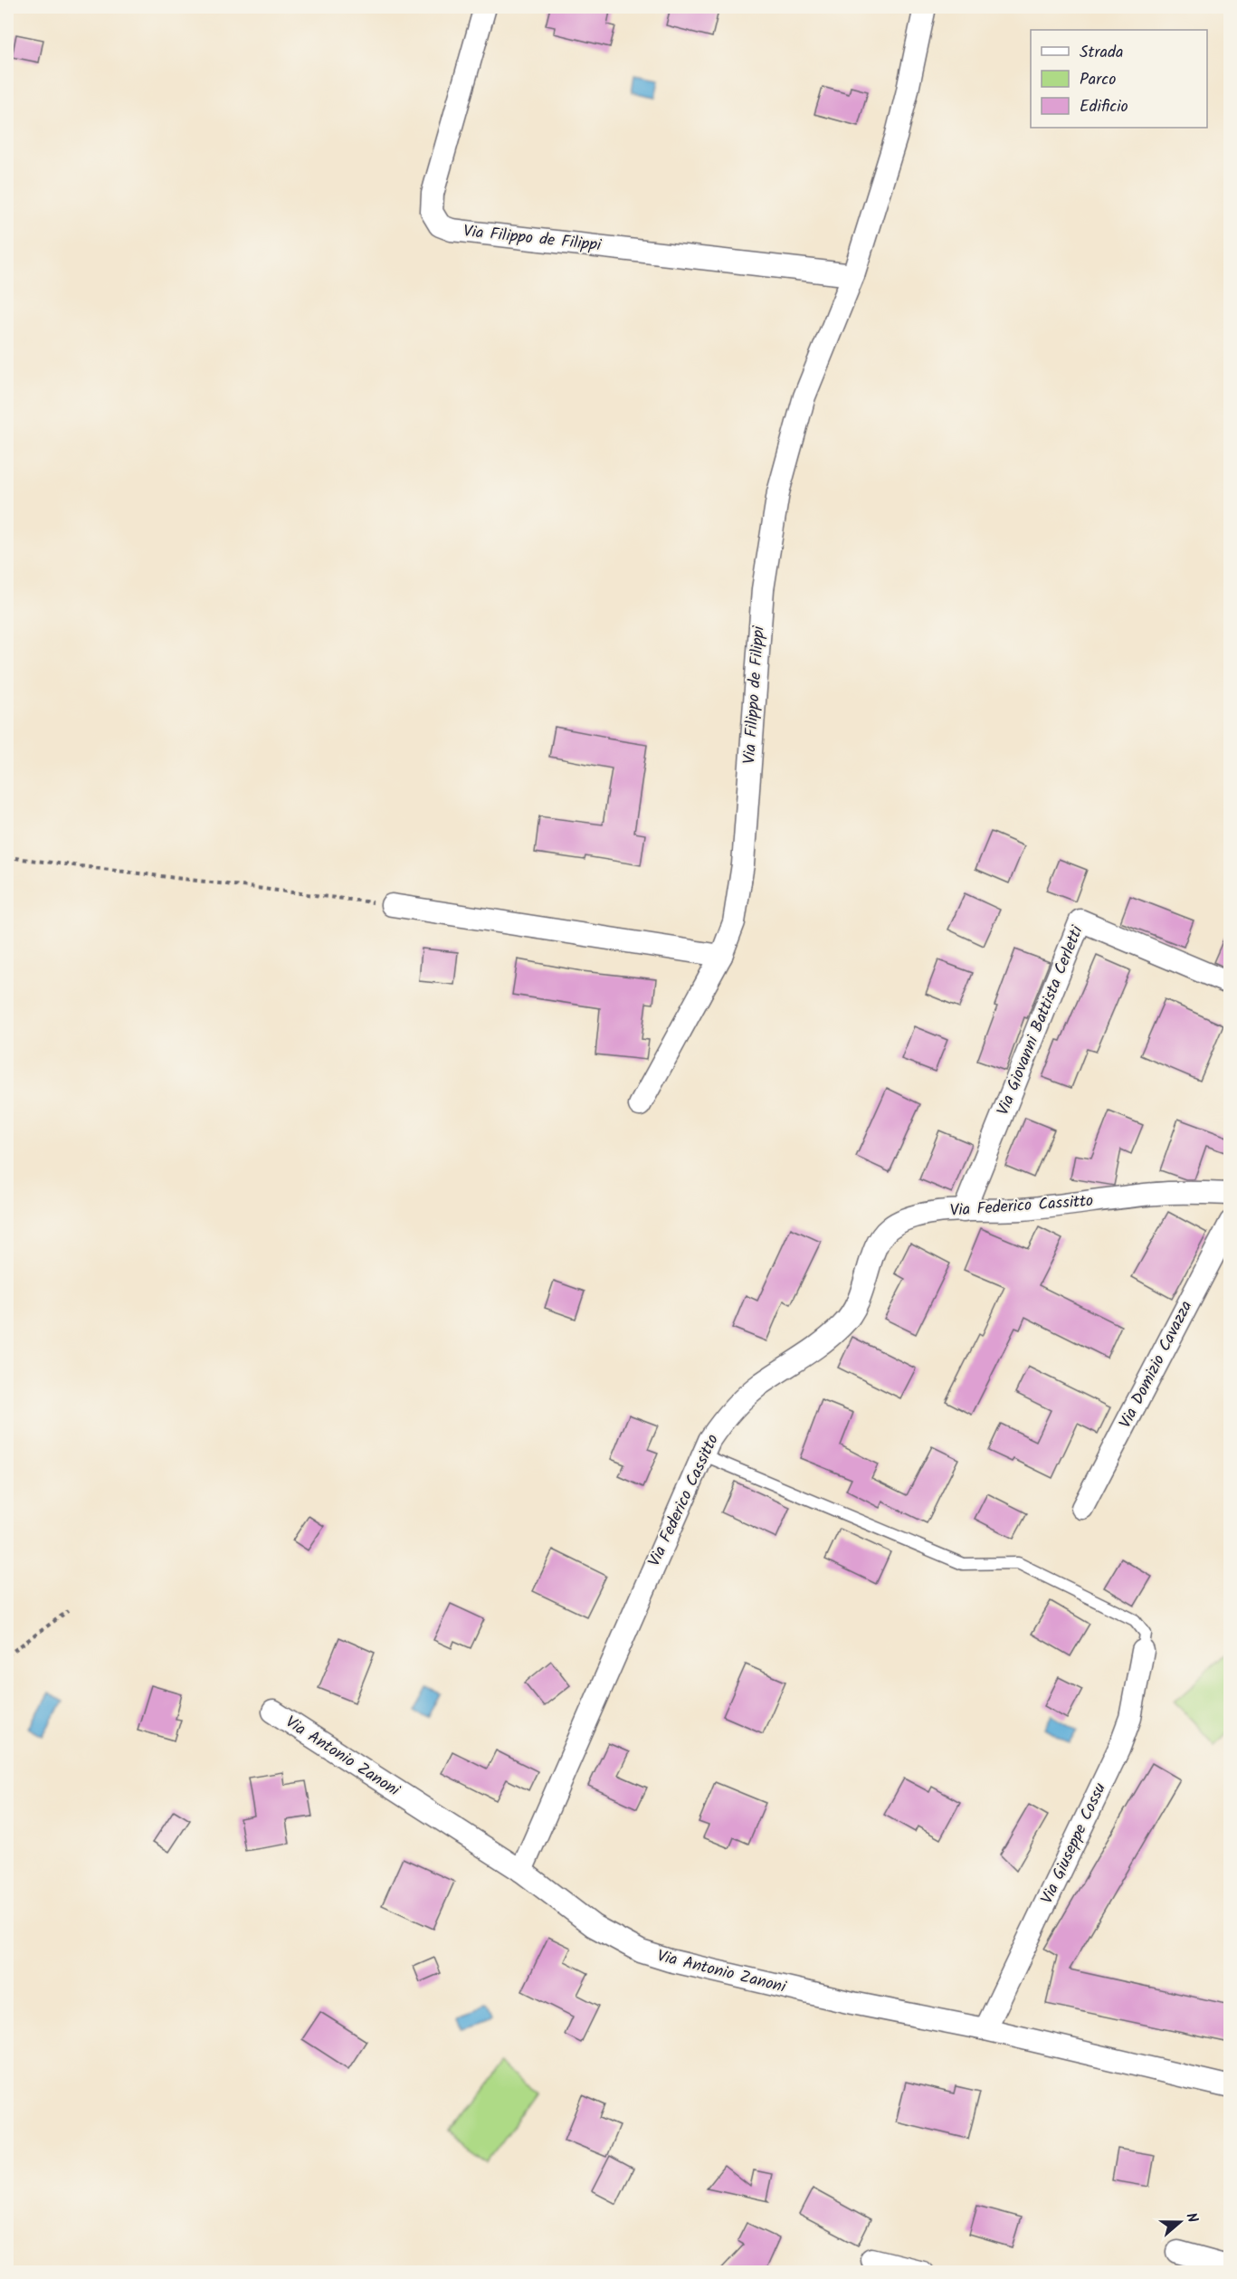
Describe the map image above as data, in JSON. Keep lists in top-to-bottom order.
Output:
{
  "streets": {
    "street": [
      "Via Filippo de Filippi",
      "Via Giovanni Battista Cerletti",
      "Via Federico Cassitto",
      "Via Domizio Cavazza",
      "Via Antonio Zanoni",
      "Via Giuseppe Cossu"
    ]
  },
  "crossings": [
    ["Via Giovanni Battista Cerletti", "Via Federico Cassitto"],
    ["Via Federico Cassitto", "Via Antonio Zanoni"],
    ["Via Antonio Zanoni", "Via Giuseppe Cossu"]
  ],
  "legend": ["Strada", "Parco", "Edificio"],
  "north": "right"
}
